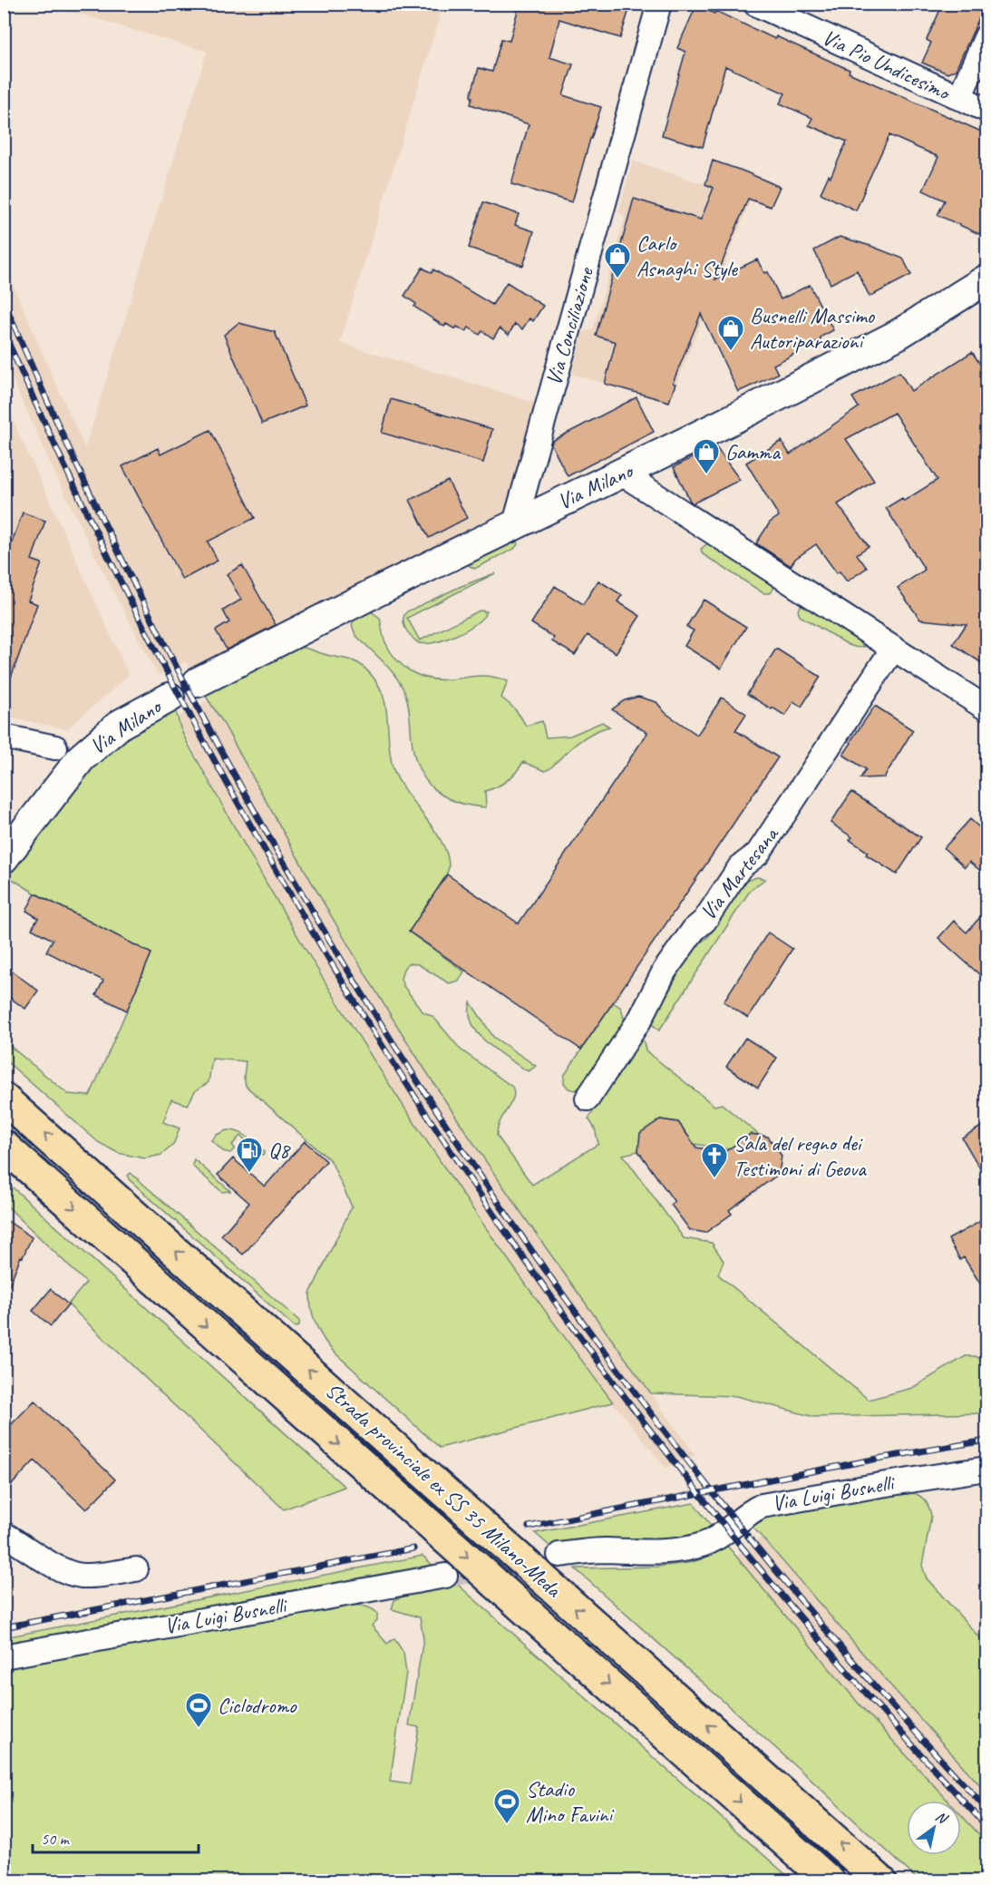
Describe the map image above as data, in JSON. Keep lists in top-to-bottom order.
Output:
{
  "streets": {
    "highway": ["Strada provinciale ex SS 35 Milano-Meda"],
    "street": [
      "Via Pio Undicesimo",
      "Via Conciliazione",
      "Via Milano",
      "Via Martesana",
      "Via Luigi Busnelli"
    ]
  },
  "crossings": [
    ["Via Conciliazione", "Via Milano"]
  ],
  "places": {
    "shop": ["Carlo Asnaghi Style", "Busnelli Massimo Autoriparazioni", "Gamma"],
    "fuel station": ["Q8"],
    "church": ["Sala del regno dei Testimoni di Geova"],
    "sports": ["Ciclodromo", "Stadio Mino Favini"]
  },
  "scale_bar": "50 m",
  "north": "top right"
}
